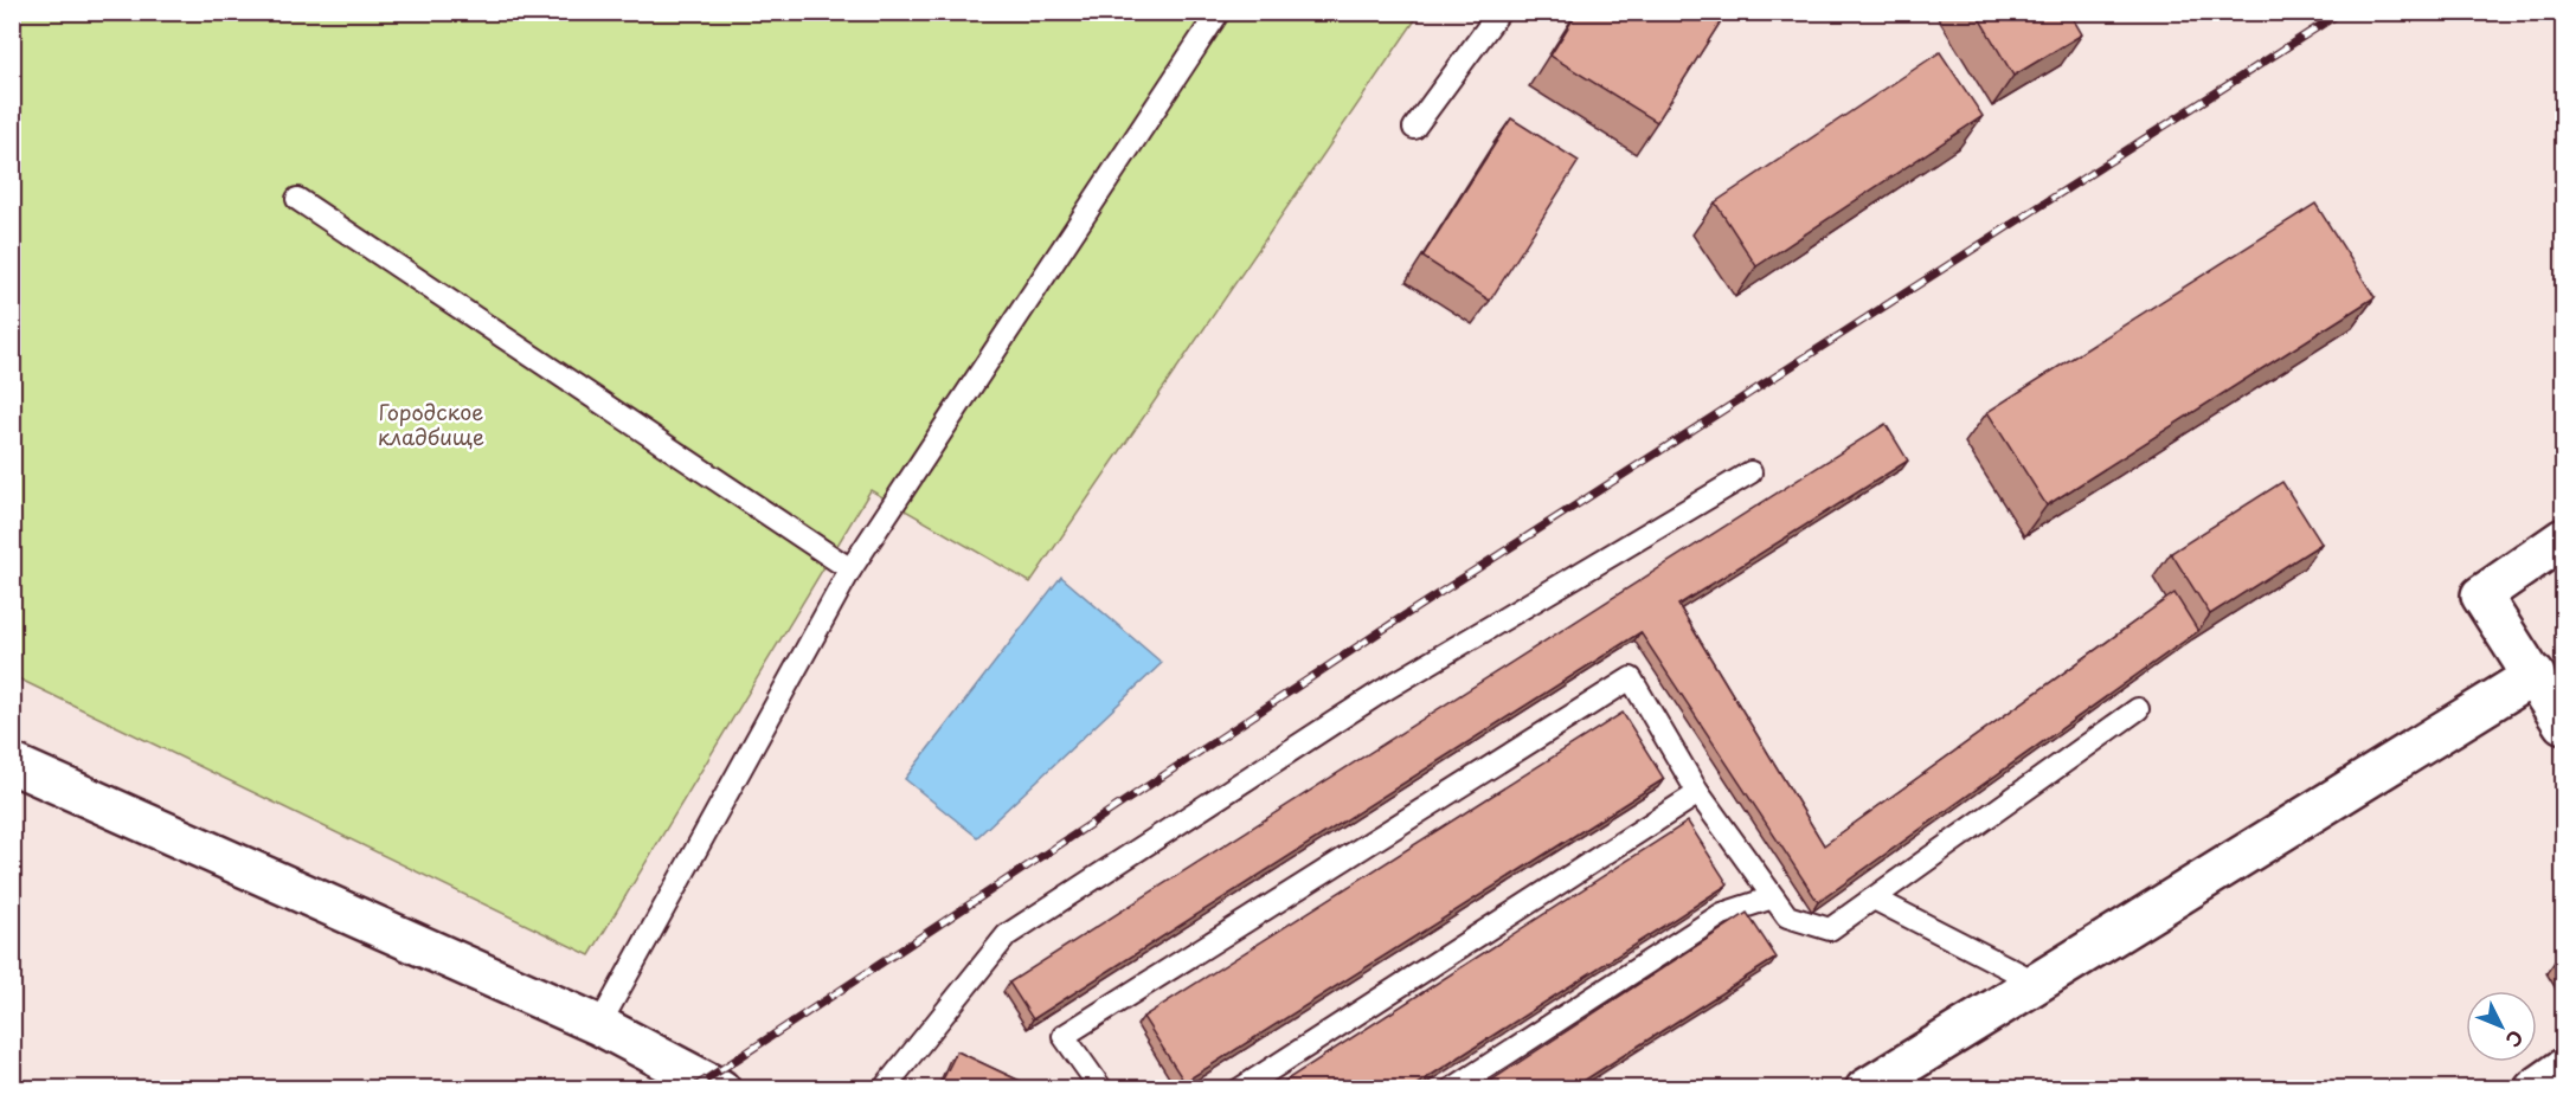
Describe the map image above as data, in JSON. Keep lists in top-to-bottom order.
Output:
{
  "parks": ["Городское кладбище"],
  "north": "bottom right"
}
